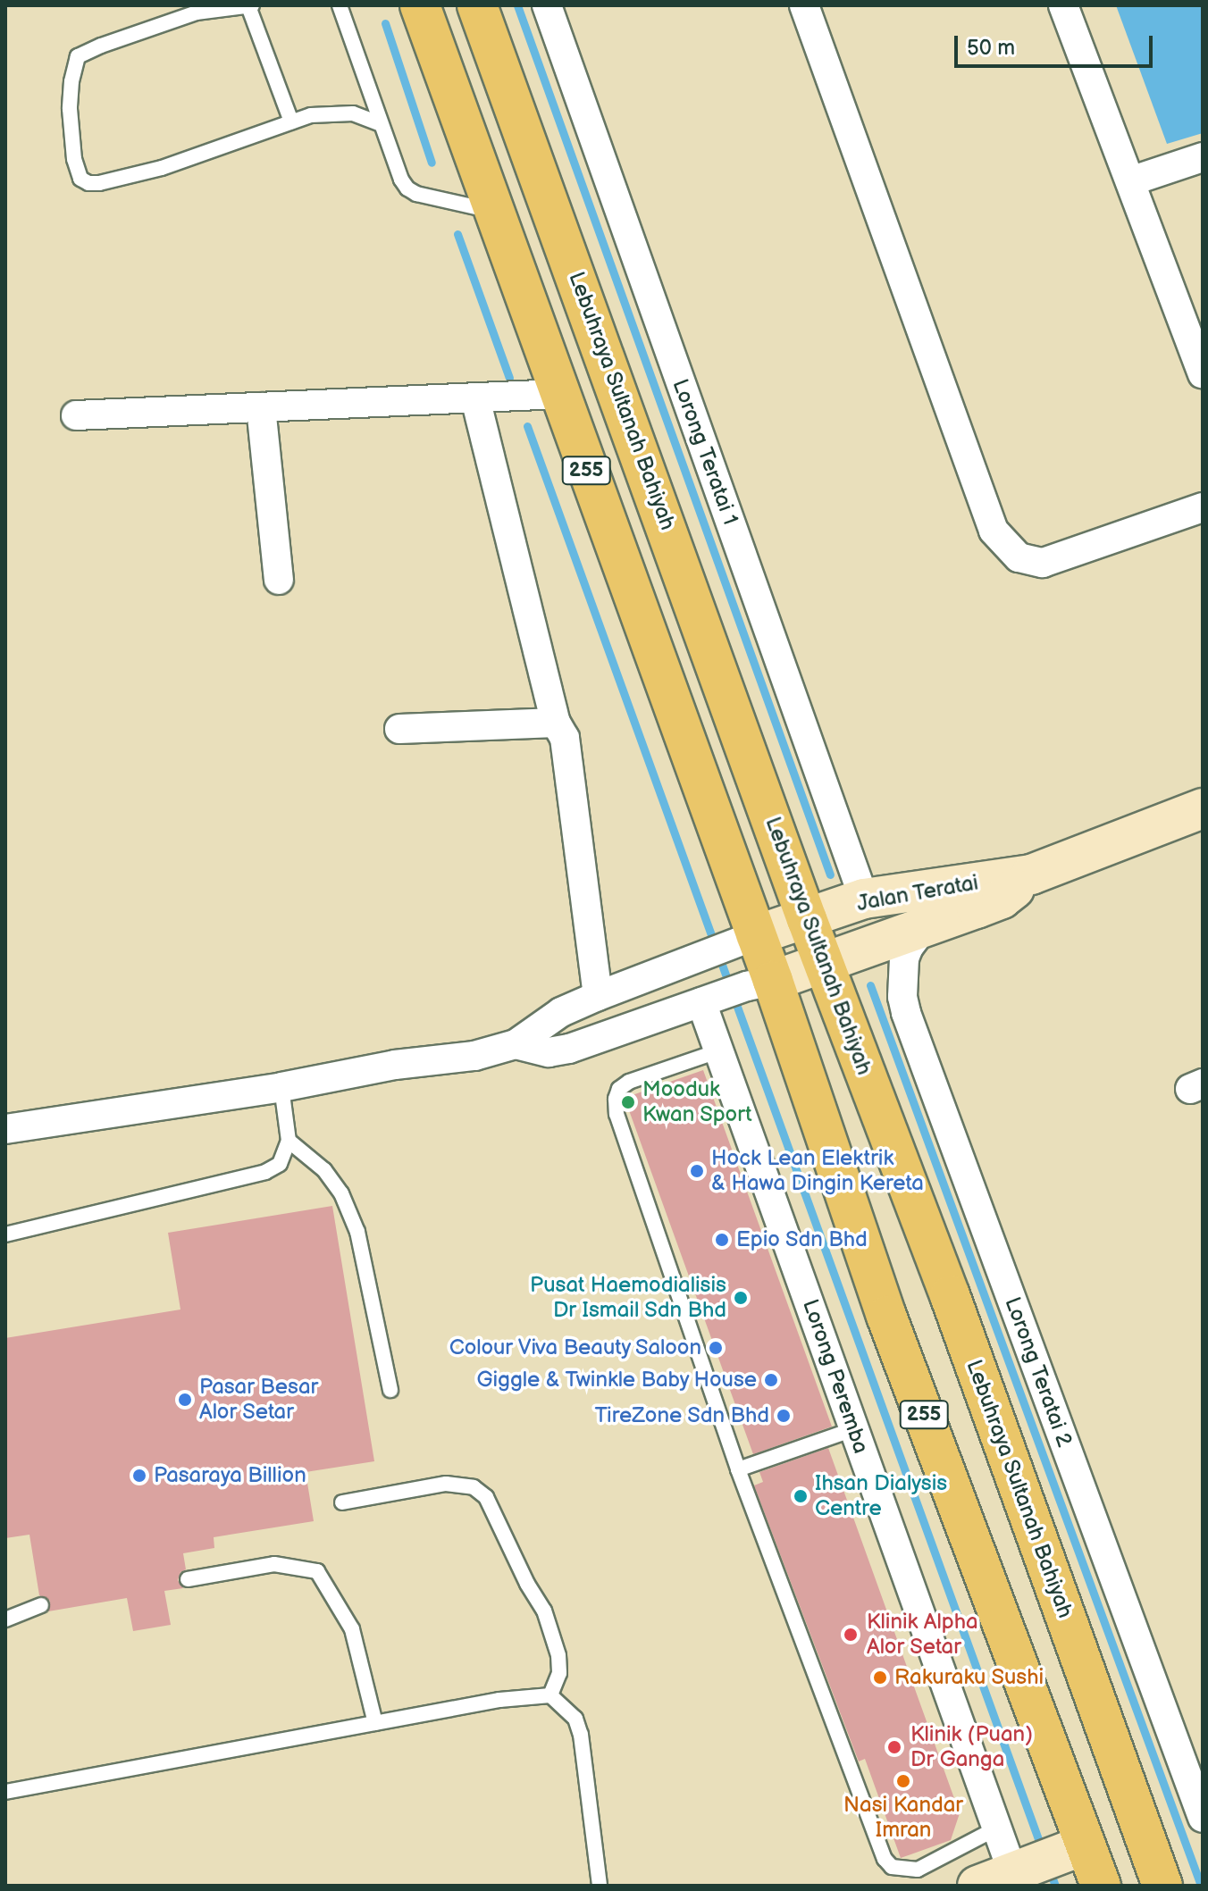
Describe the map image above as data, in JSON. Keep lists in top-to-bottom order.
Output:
{
  "streets": {
    "main road": ["Lebuhraya Sultanah Bahiyah", "255"],
    "street": [
      "Lorong Teratai 1",
      "Jalan Teratai",
      "Lorong Teratai 2",
      "Lorong Peremba"
    ]
  },
  "crossings": [
    ["Lebuhraya Sultanah Bahiyah", "Jalan Teratai"],
    ["Lorong Teratai 1", "Jalan Teratai"],
    ["255", "Jalan Teratai"],
    ["255", "Lorong Peremba"],
    ["Jalan Teratai", "Lorong Teratai 2"]
  ],
  "places": [
    "Mooduk Kwan Sport",
    "Hock Lean Elektrik & Hawa Dingin Kereta",
    "Epio Sdn Bhd",
    "Pusat Haemodialisis Dr Ismail Sdn Bhd",
    "Colour Viva Beauty Saloon",
    "Giggle & Twinkle Baby House",
    "Pasar Besar Alor Setar",
    "TireZone Sdn Bhd",
    "Pasaraya Billion",
    "Ihsan Dialysis Centre",
    "Klinik Alpha Alor Setar",
    "Rakuraku Sushi",
    "Klinik (Puan) Dr Ganga",
    "Nasi Kandar Imran"
  ],
  "scale_bar": "50 m"
}
